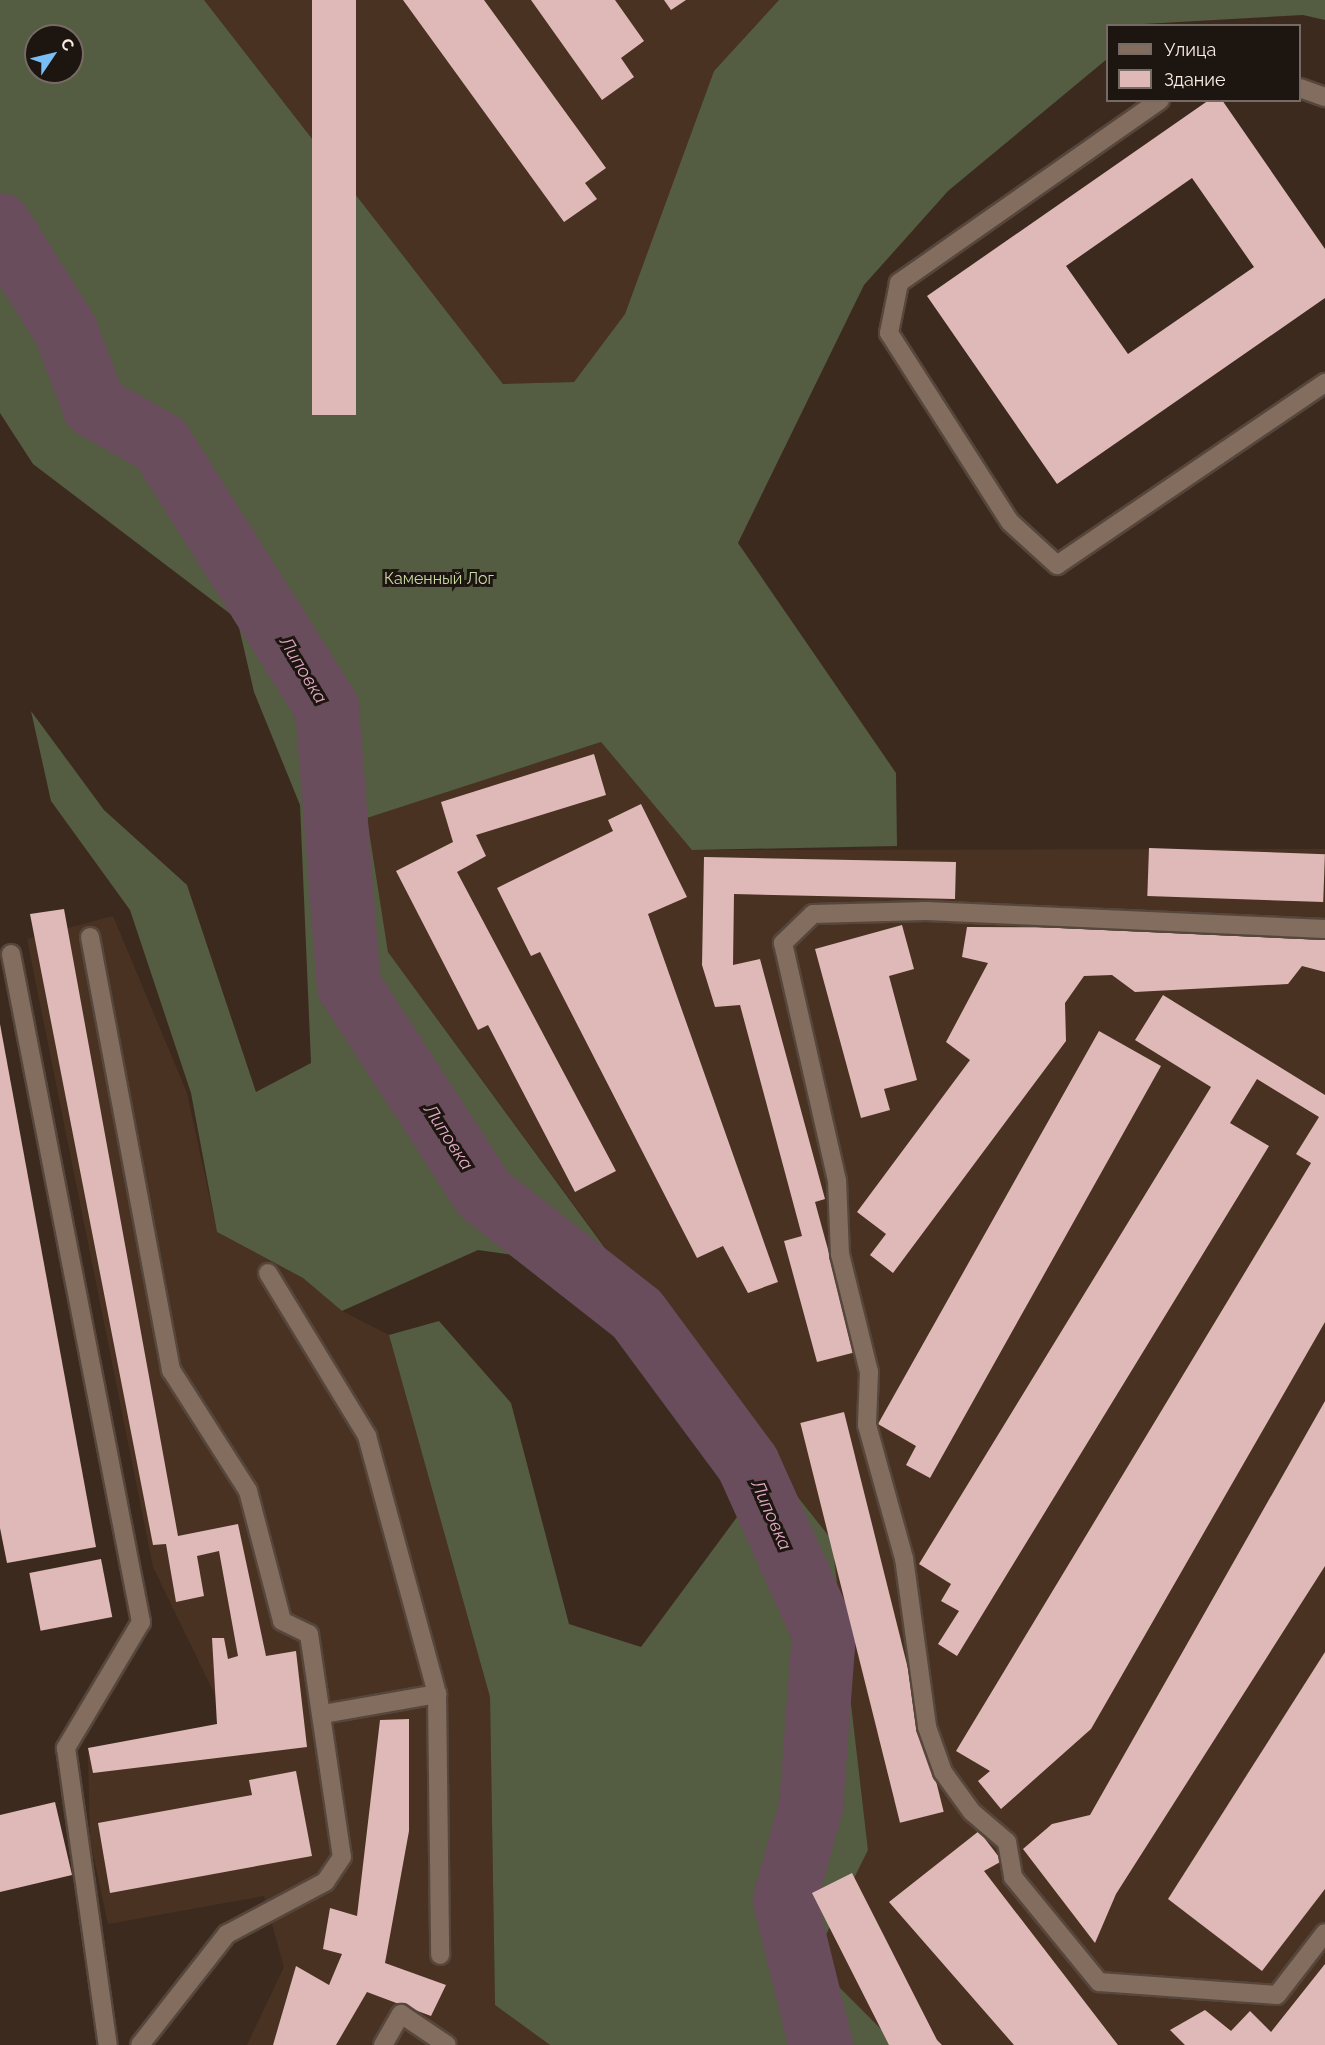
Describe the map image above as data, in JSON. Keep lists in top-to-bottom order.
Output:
{
  "water": ["Липовка"],
  "parks": ["Каменный Лог"],
  "legend": ["Улица", "Здание"],
  "north": "top right"
}
